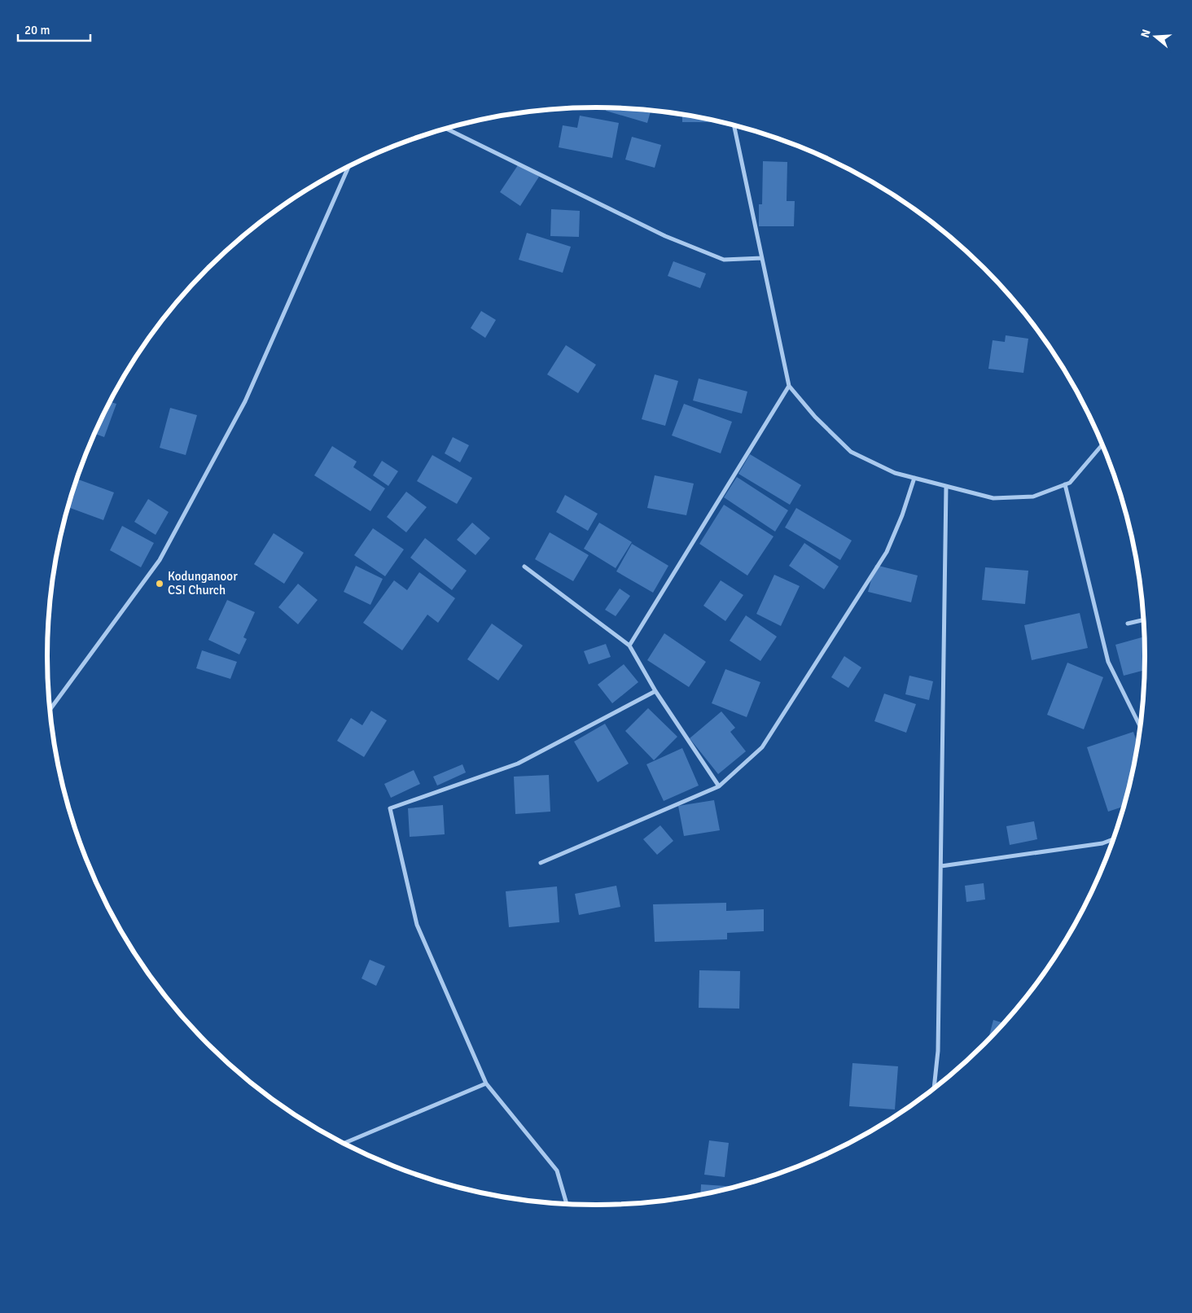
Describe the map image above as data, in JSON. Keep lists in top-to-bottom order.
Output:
{
  "places": ["Kodunganoor CSI Church"],
  "scale_bar": "20 m",
  "north": "left"
}
